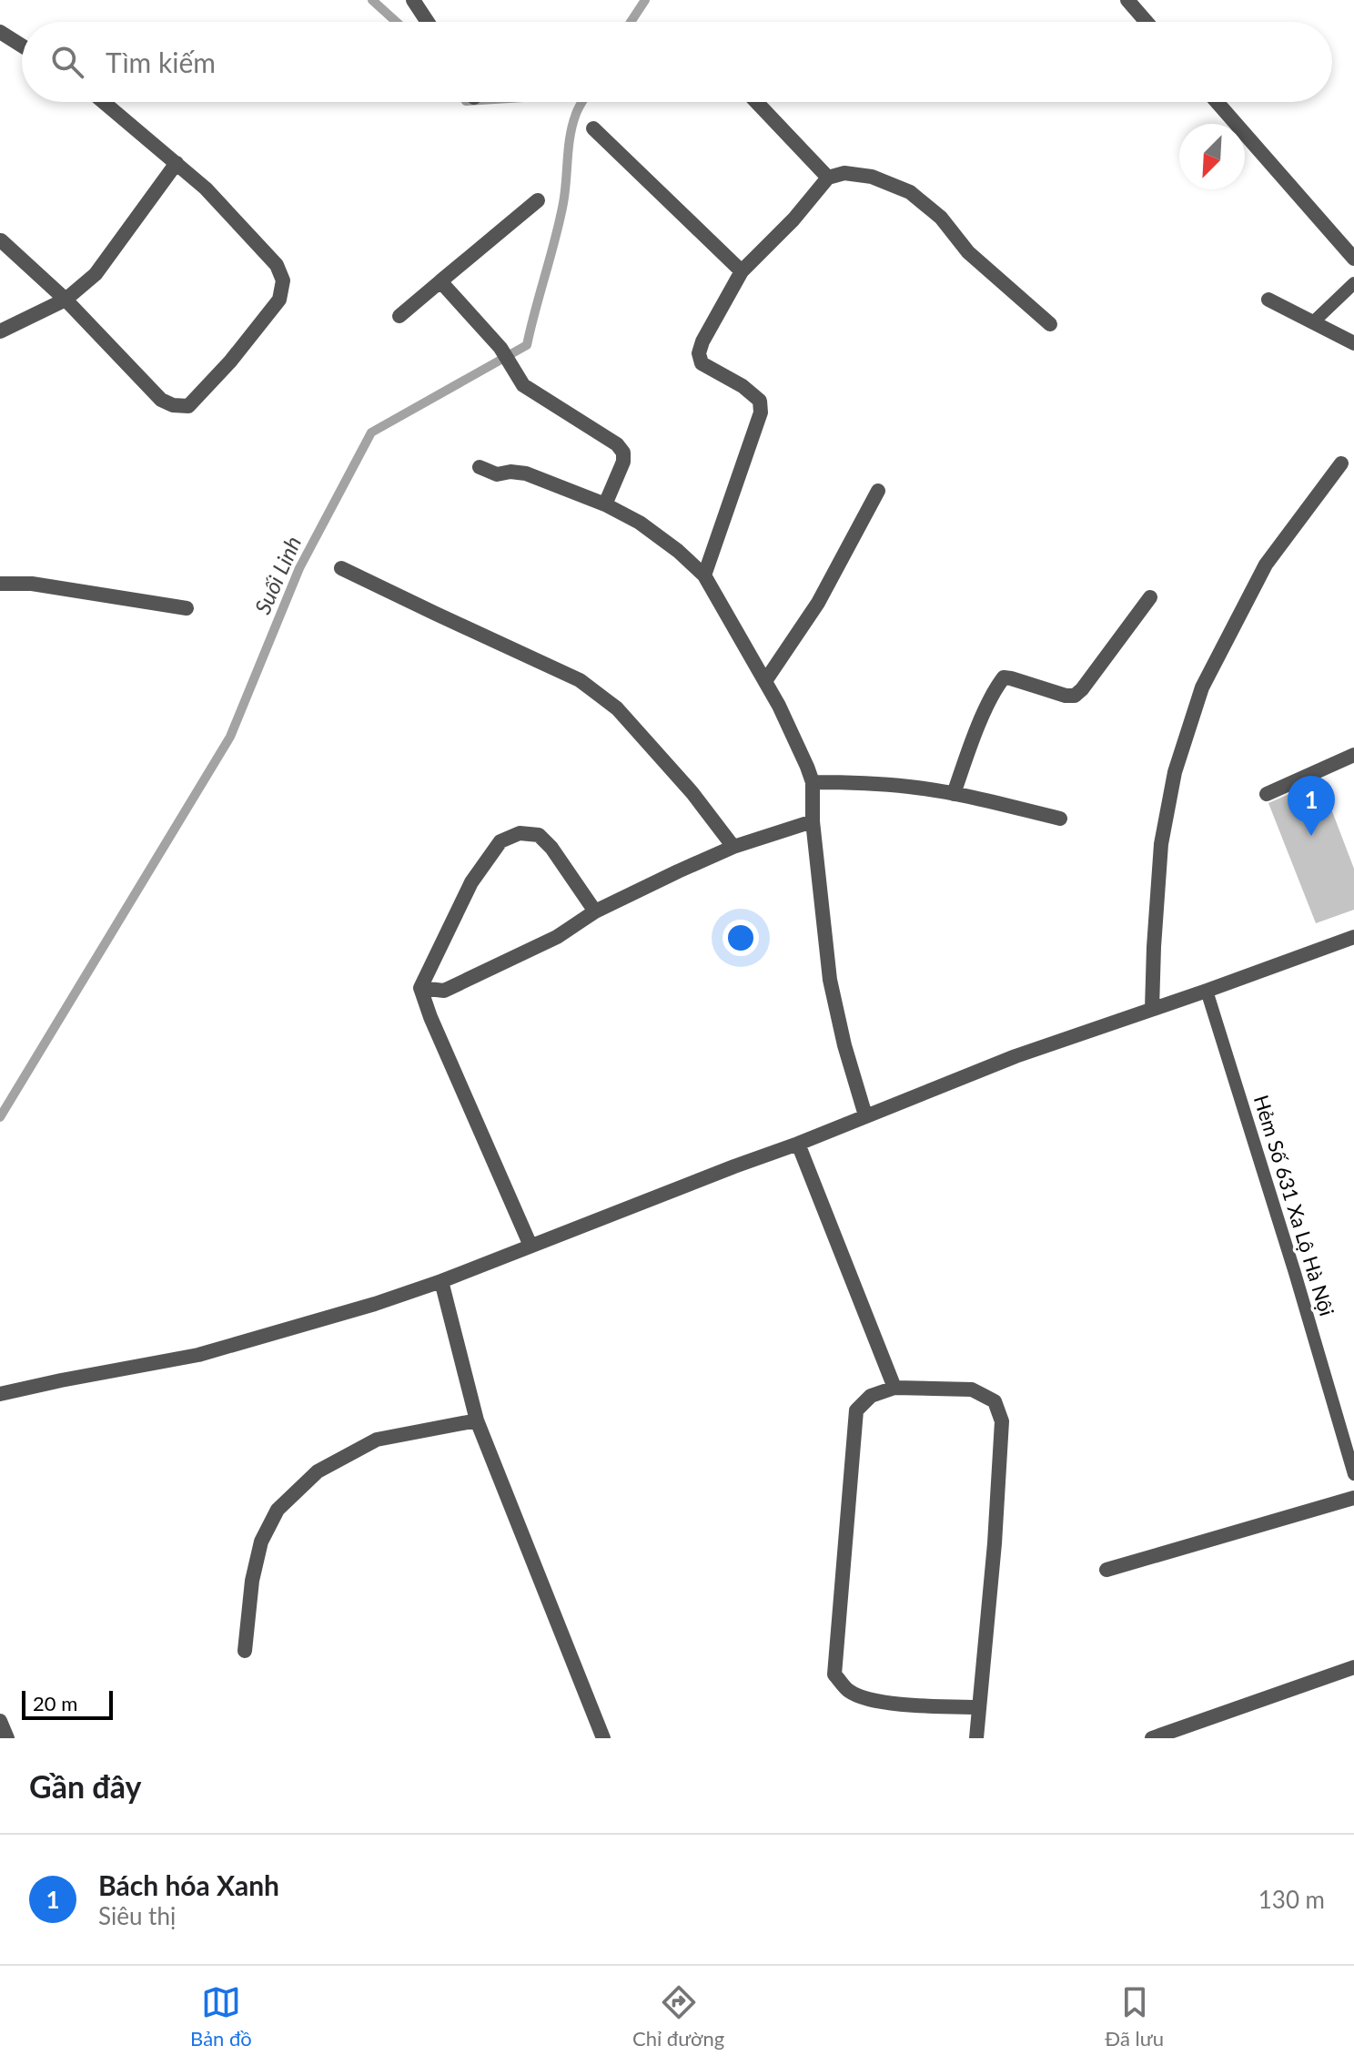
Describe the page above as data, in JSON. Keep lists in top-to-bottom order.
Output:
{
  "streets": {
    "lane": ["Hẻm Số 631 Xa Lộ Hà Nội"]
  },
  "water": ["Suối Linh"],
  "scale_bar": "20 m",
  "north": "bottom left",
  "page": {
    "search": "Tìm kiếm",
    "pins": "1",
    "scale": "20 m",
    "heading": "Gần đây",
    "list": [
      {
        "mark": "1",
        "name": "Bách hóa Xanh",
        "note": "Siêu thị",
        "value": "130 m"
      }
    ],
    "nav": ["Bản đồ", "Chỉ đường", "Đã lưu"]
  }
}
